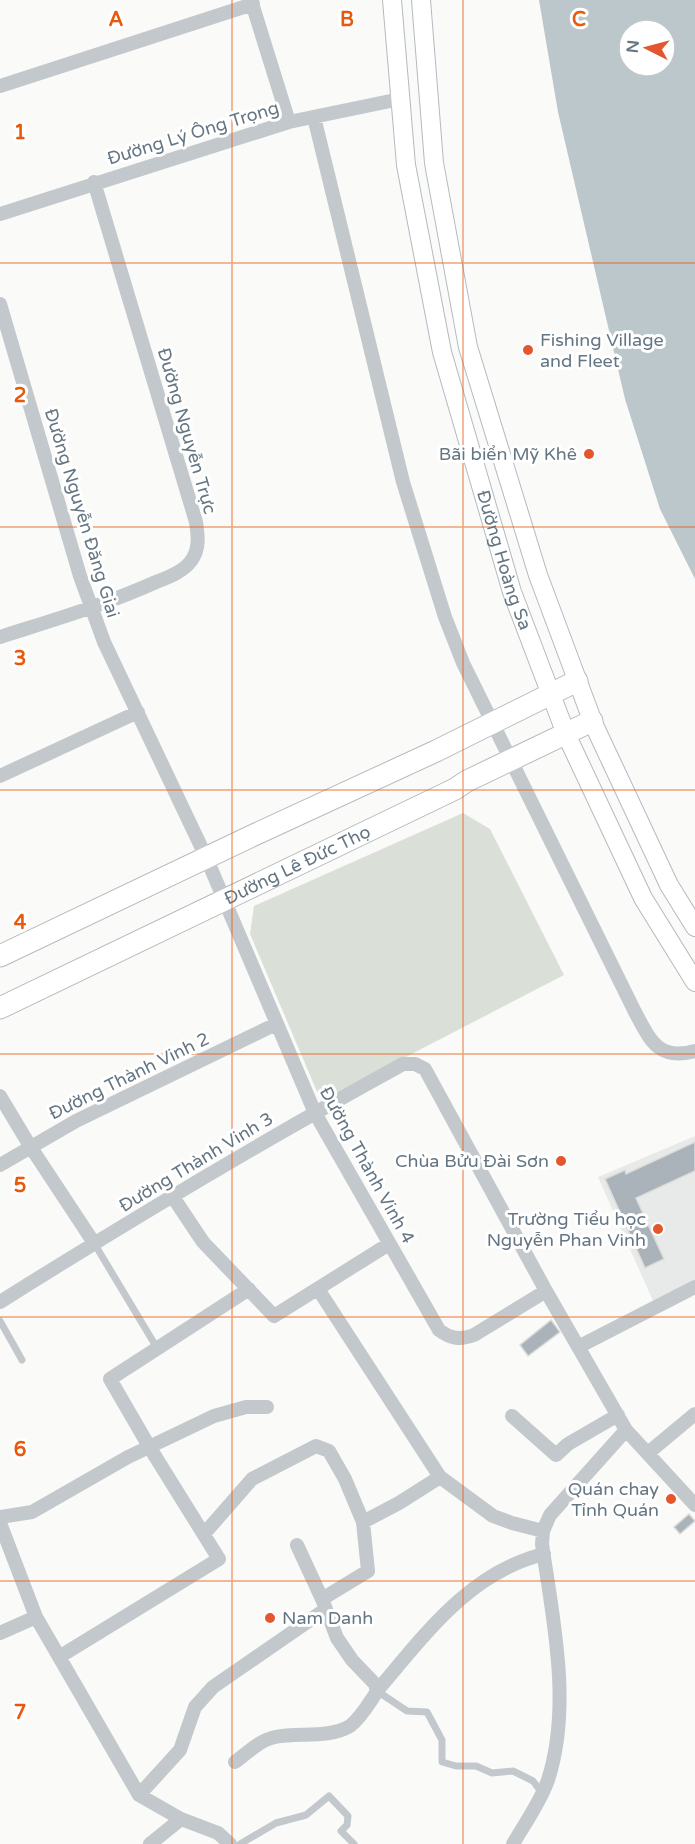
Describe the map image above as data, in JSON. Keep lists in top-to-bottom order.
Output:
{
  "streets": {
    "main road": ["Đường Hoàng Sa", "Đường Lê Đức Thọ"],
    "street": [
      "Đường Lý Ông Trọng",
      "Đường Nguyễn Trực",
      "Đường Nguyễn Đăng Giai",
      "Đường Thành Vinh 2",
      "Đường Thành Vinh 3",
      "Đường Thành Vinh 4"
    ]
  },
  "crossings": [
    ["Đường Lý Ông Trọng", "Đường Nguyễn Trực"],
    ["Đường Lý Ông Trọng", "Đường Hoàng Sa"],
    ["Đường Nguyễn Trực", "Đường Nguyễn Đăng Giai"],
    ["Đường Nguyễn Đăng Giai", "Đường Lê Đức Thọ"],
    ["Đường Nguyễn Đăng Giai", "Đường Thành Vinh 4"],
    ["Đường Hoàng Sa", "Đường Lê Đức Thọ"],
    ["Đường Lê Đức Thọ", "Đường Thành Vinh 4"],
    ["Đường Thành Vinh 2", "Đường Thành Vinh 4"],
    ["Đường Thành Vinh 3", "Đường Thành Vinh 4"]
  ],
  "places": [
    "Fishing Village and Fleet",
    "Bãi biển Mỹ Khê",
    "Chùa Bửu Đài Sơn",
    "Trường Tiểu học Nguyễn Phan Vinh",
    "Quán chay Tỉnh Quán",
    "Nam Danh"
  ],
  "north": "left",
  "grid": {
    "columns": ["A", "B", "C"],
    "rows": [
      "1",
      "2",
      "3",
      "4",
      "5",
      "6",
      "7"
    ]
  }
}
